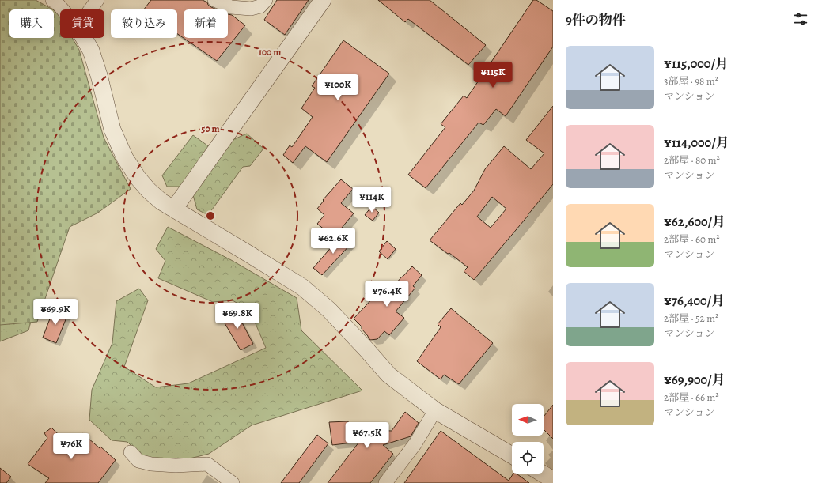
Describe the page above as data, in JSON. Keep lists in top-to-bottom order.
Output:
{
  "north": "left",
  "page": {
    "heading": "9件の物件",
    "chip": [
      "購入",
      "賃貸",
      "絞り込み",
      "新着"
    ],
    "list": [
      {
        "name": "¥115,000/月",
        "note": "3部屋 · 98 m² · マンション"
      },
      {
        "name": "¥114,000/月",
        "note": "2部屋 · 80 m² · マンション"
      },
      {
        "name": "¥62,600/月",
        "note": "2部屋 · 60 m² · マンション"
      },
      {
        "name": "¥76,400/月",
        "note": "2部屋 · 52 m² · マンション"
      },
      {
        "name": "¥69,900/月",
        "note": "2部屋 · 66 m² · マンション"
      }
    ],
    "price": [
      "¥115K",
      "¥100K",
      "¥114K",
      "¥62.6K",
      "¥76.4K",
      "¥69.9K",
      "¥69.8K",
      "¥67.5K",
      "¥76K"
    ]
  },
  "rings": ["100 m", "50 m"]
}
